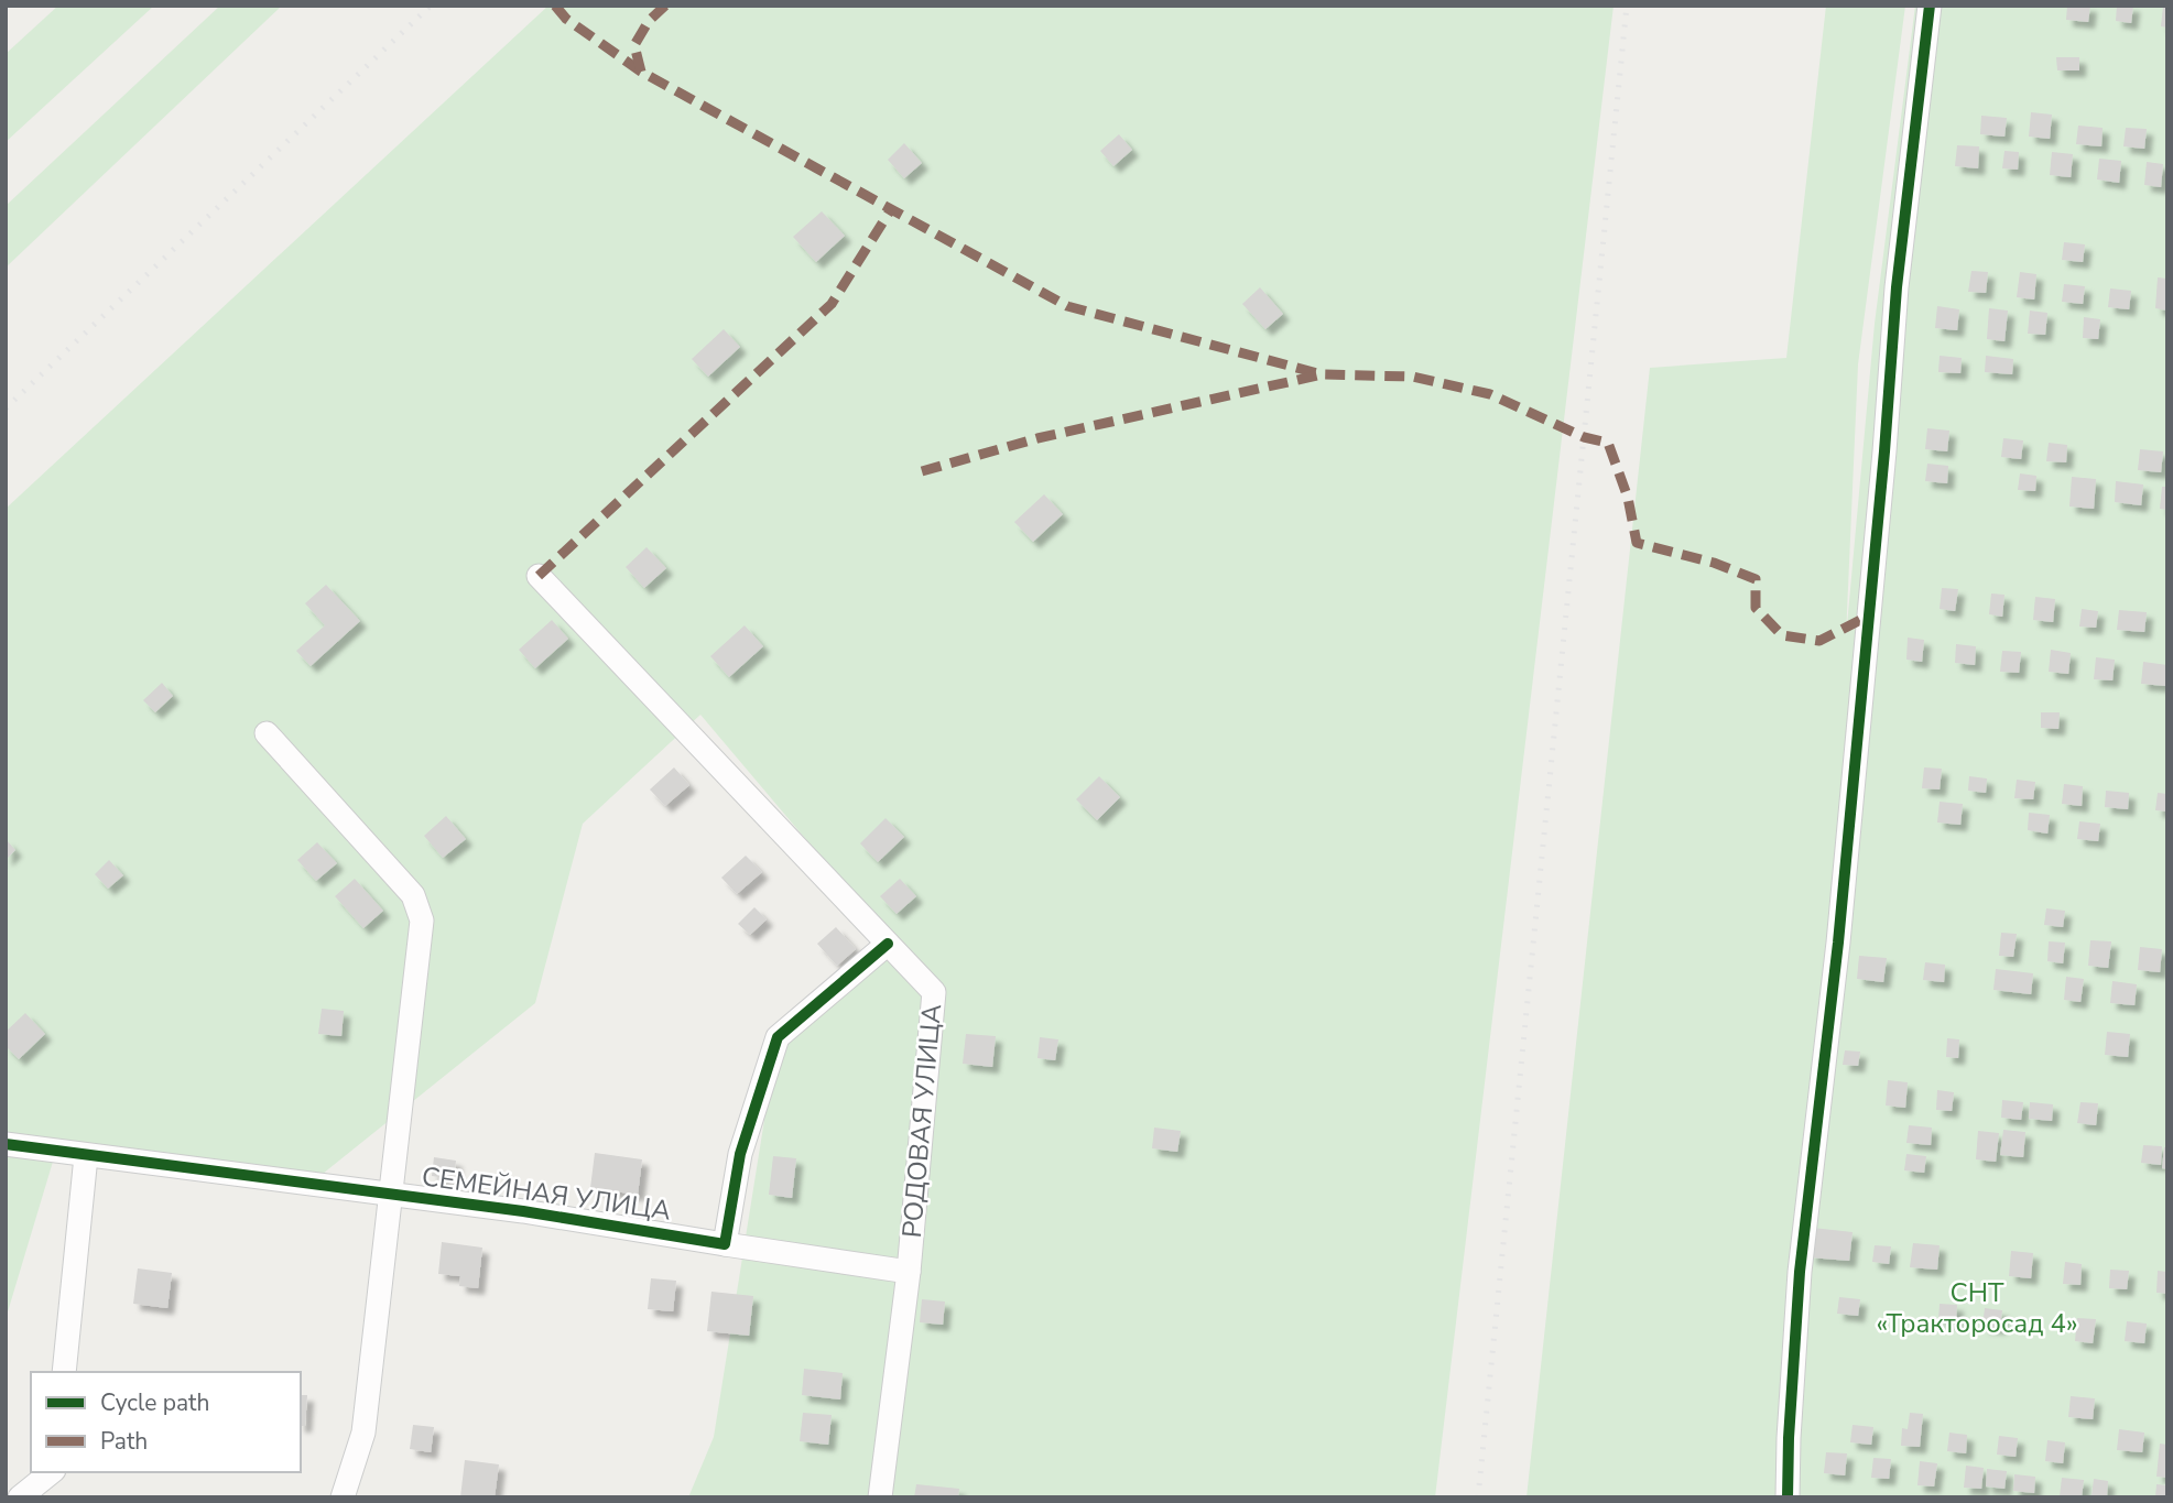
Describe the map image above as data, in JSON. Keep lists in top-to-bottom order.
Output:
{
  "streets": {
    "street": ["РОДОВАЯ УЛИЦА", "СЕМЕЙНАЯ УЛИЦА"]
  },
  "crossings": [
    ["РОДОВАЯ УЛИЦА", "СЕМЕЙНАЯ УЛИЦА"]
  ],
  "parks": ["СНТ «Тракторосад 4»"],
  "legend": ["Cycle path", "Path"]
}
